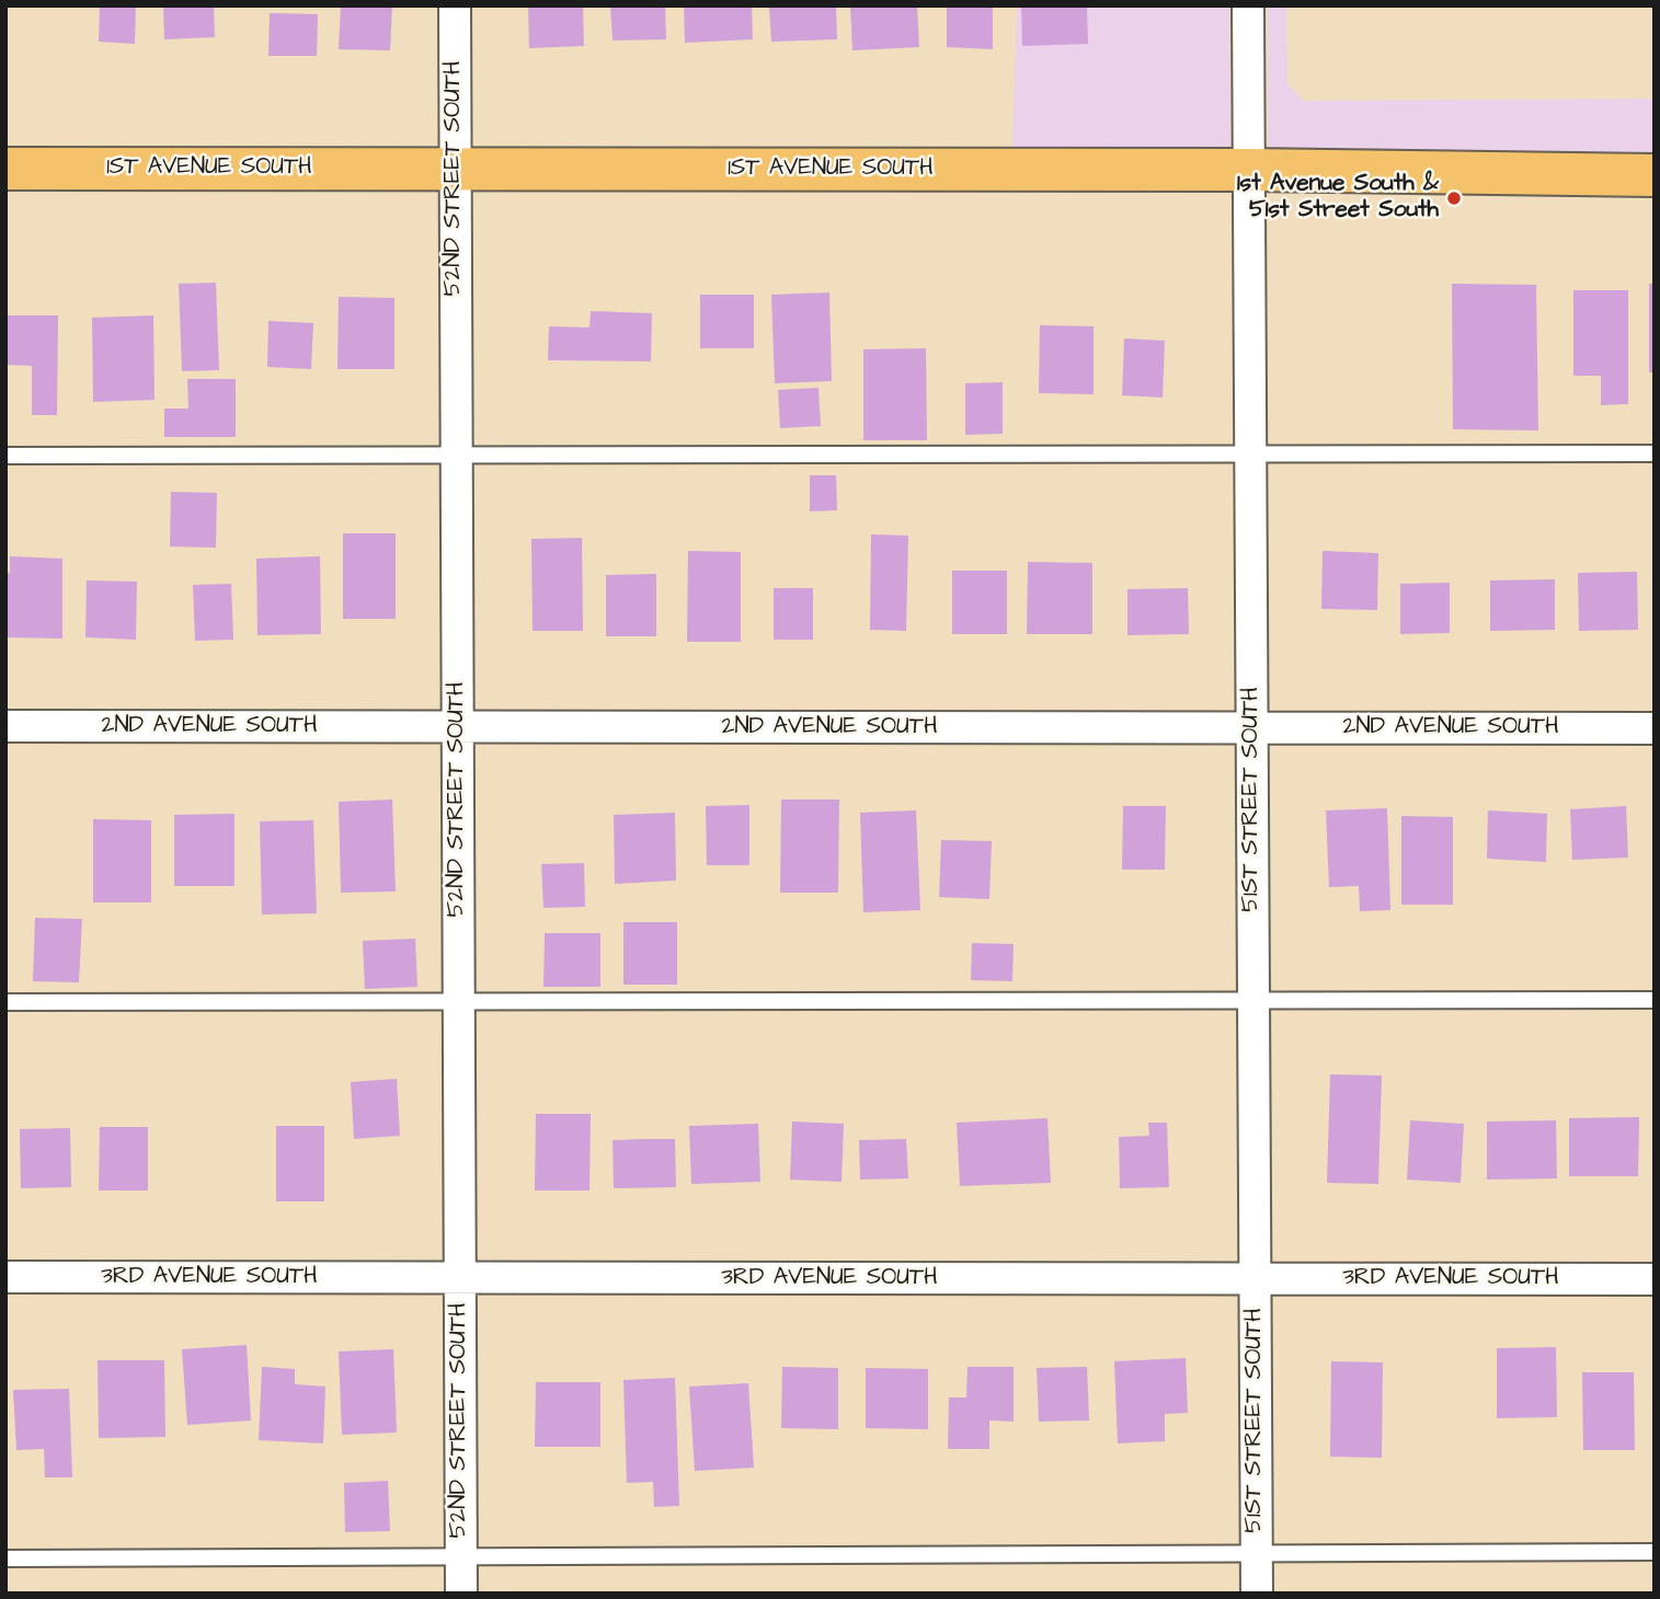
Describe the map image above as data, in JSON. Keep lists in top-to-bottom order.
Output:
{
  "streets": {
    "main road": ["1ST AVENUE SOUTH"],
    "street": [
      "52ND STREET SOUTH",
      "2ND AVENUE SOUTH",
      "51ST STREET SOUTH",
      "3RD AVENUE SOUTH"
    ]
  },
  "crossings": [
    ["1ST AVENUE SOUTH", "52ND STREET SOUTH"],
    ["1ST AVENUE SOUTH", "51ST STREET SOUTH"],
    ["52ND STREET SOUTH", "2ND AVENUE SOUTH"],
    ["52ND STREET SOUTH", "3RD AVENUE SOUTH"],
    ["2ND AVENUE SOUTH", "51ST STREET SOUTH"],
    ["51ST STREET SOUTH", "3RD AVENUE SOUTH"]
  ],
  "places": ["1st Avenue South & 51st Street South"]
}
